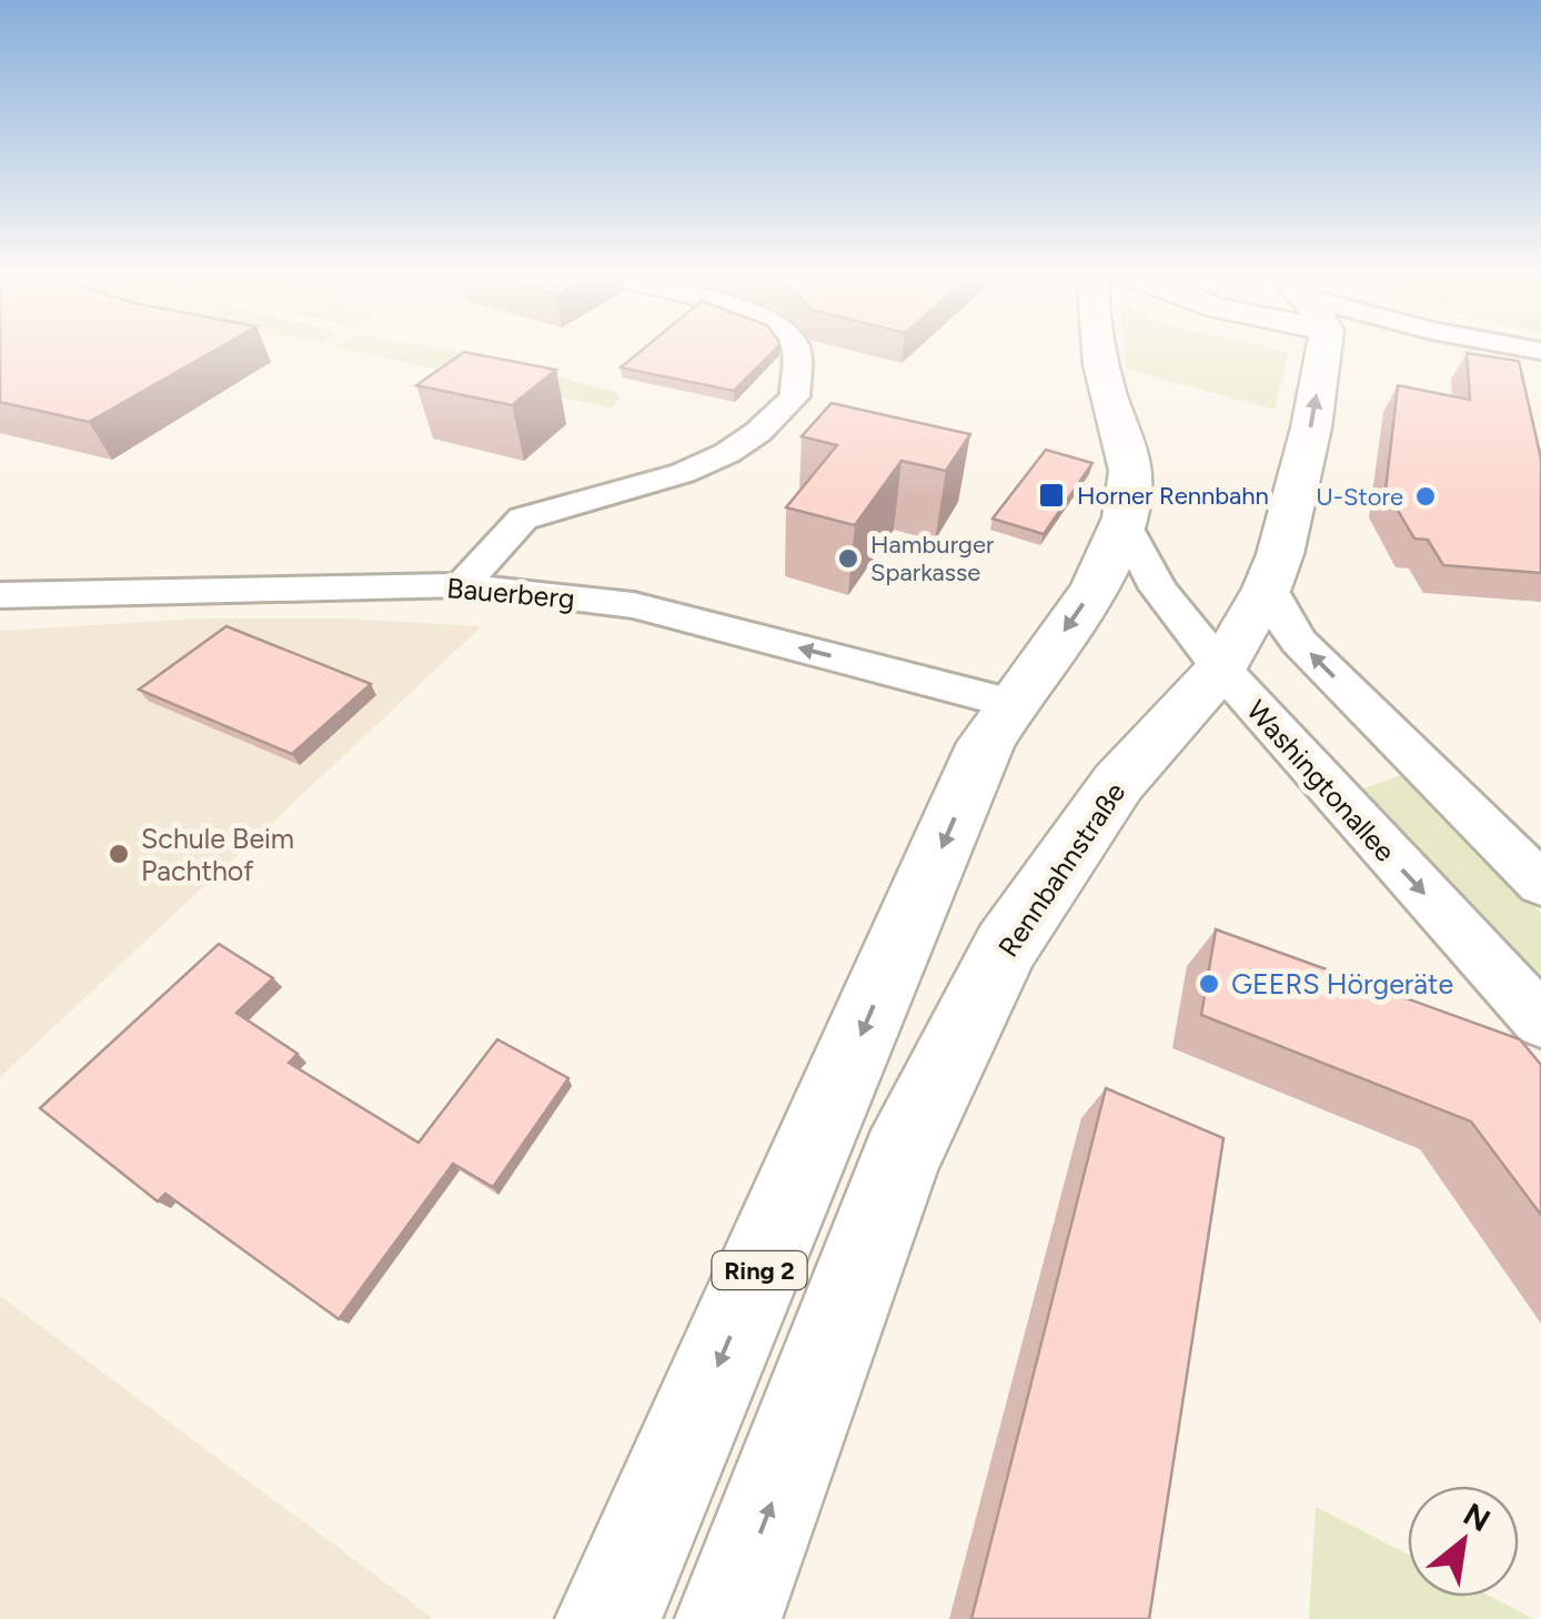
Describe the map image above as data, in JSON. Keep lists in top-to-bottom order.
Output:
{
  "streets": {
    "main road": ["Rennbahnstraße", "Ring 2"],
    "street": ["Bauerberg", "Washingtonallee"]
  },
  "crossings": [
    ["Bauerberg", "Ring 2"],
    ["Washingtonallee", "Rennbahnstraße"],
    ["Washingtonallee", "Ring 2"]
  ],
  "one_way": ["Bauerberg"],
  "places": {
    "transit": ["Horner Rennbahn"],
    "other": [
      "U-Store",
      "Hamburger Sparkasse",
      "Schule Beim Pachthof",
      "GEERS Hörgeräte"
    ]
  },
  "north": "top right"
}
